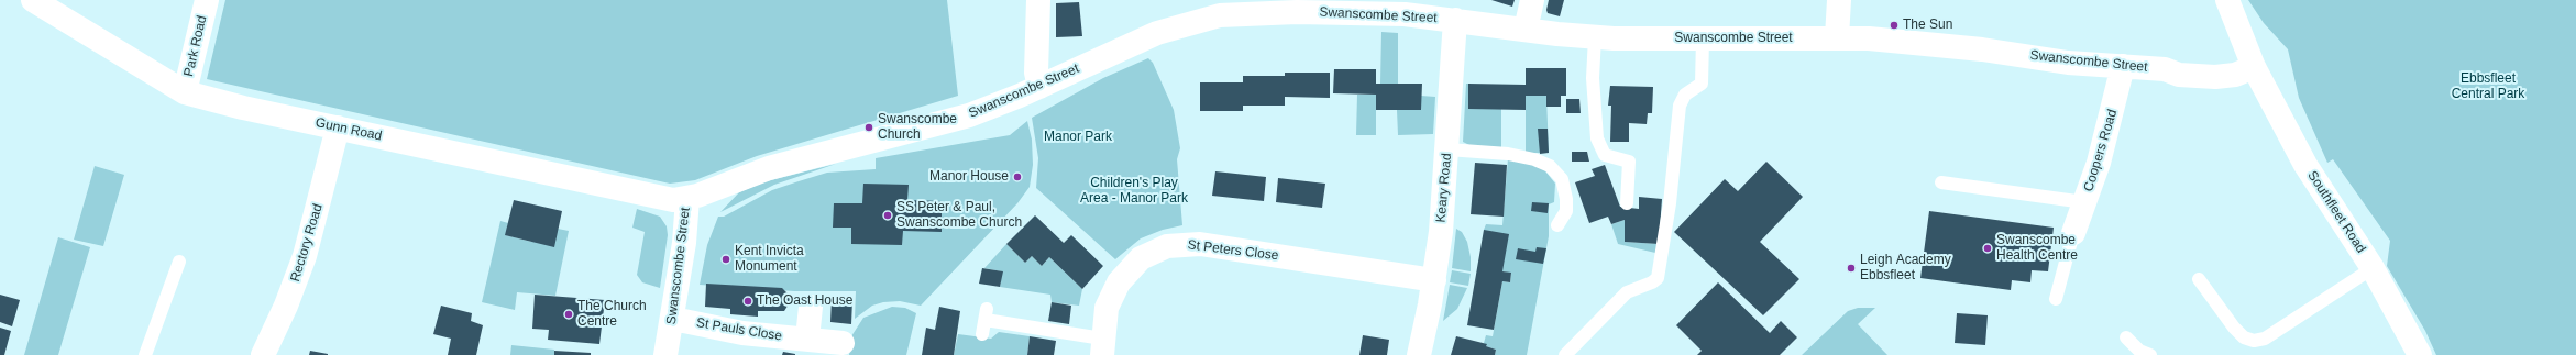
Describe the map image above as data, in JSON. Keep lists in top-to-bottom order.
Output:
{
  "streets": {
    "street": [
      "Swanscombe Street",
      "Park Road",
      "Gunn Road",
      "Coopers Road",
      "Keary Road",
      "Southfleet Road",
      "Rectory Road",
      "St Peters Close",
      "St Pauls Close"
    ]
  },
  "crossings": [
    ["Swanscombe Street", "Gunn Road"],
    ["Swanscombe Street", "Coopers Road"],
    ["Swanscombe Street", "Keary Road"],
    ["Swanscombe Street", "Southfleet Road"],
    ["Swanscombe Street", "St Pauls Close"],
    ["Park Road", "Gunn Road"],
    ["Gunn Road", "Rectory Road"],
    ["Keary Road", "St Peters Close"]
  ],
  "parks": ["Ebbsfleet Central Park", "Manor Park", "Children's Play Area - Manor Park"],
  "places": [
    "The Sun",
    "Swanscombe Church",
    "Manor House",
    "SS Peter & Paul, Swanscombe Church",
    "Swanscombe Health Centre",
    "Kent Invicta Monument",
    "Leigh Academy Ebbsfleet",
    "The Oast House",
    "The Church Centre"
  ]
}
